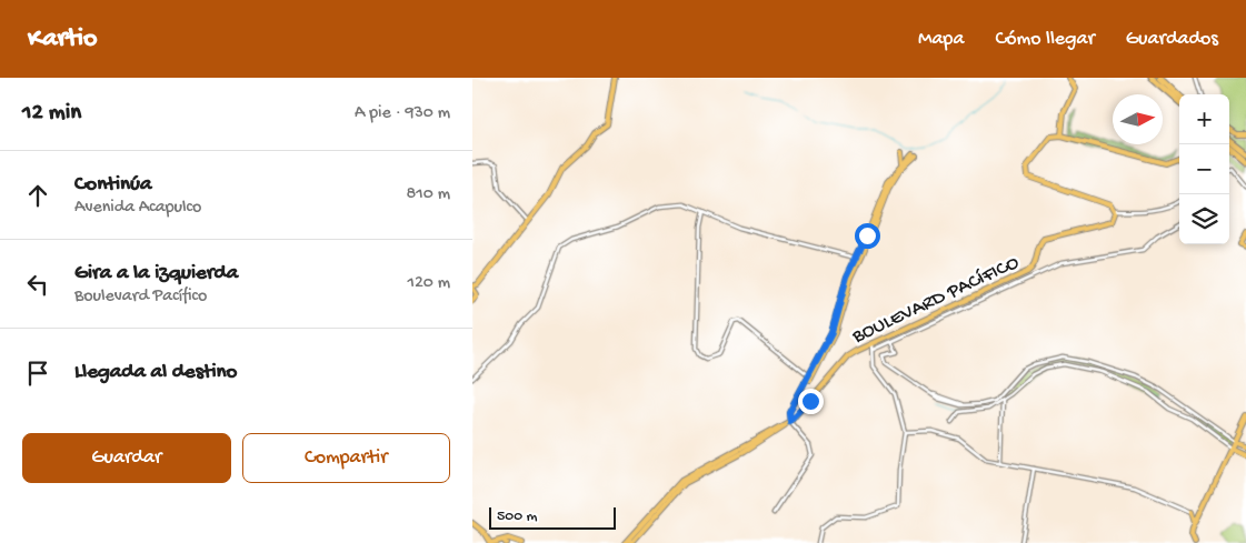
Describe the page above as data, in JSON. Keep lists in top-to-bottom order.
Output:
{
  "streets": {
    "main road": ["BOULEVARD PACÍFICO"]
  },
  "scale_bar": "500 m",
  "north": "right",
  "page": {
    "header": "Kartio",
    "nav": ["Mapa", "Cómo llegar", "Guardados"],
    "heading": ["12 min", "A pie · 930 m"],
    "map_buttons": ["+", "−"],
    "list": [
      ["Continúa", "Avenida Acapulco", "810 m"],
      ["Gira a la izquierda", "Boulevard Pacífico", "120 m"],
      "Llegada al destino"
    ],
    "buttons": ["Guardar", "Compartir"],
    "scale": "500 m"
  }
}
